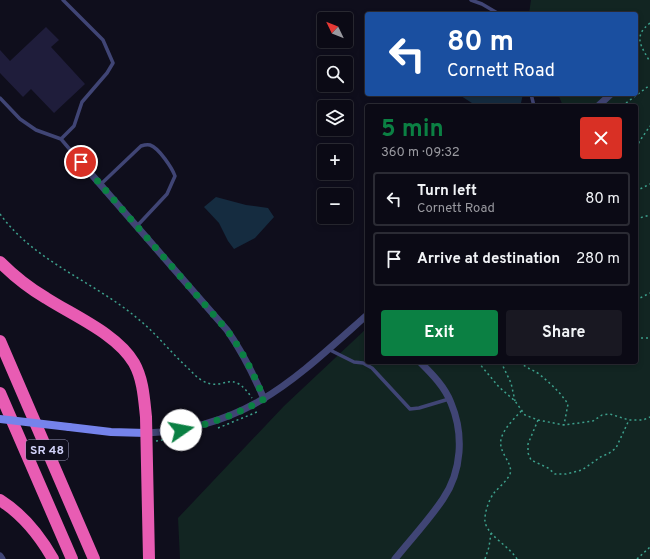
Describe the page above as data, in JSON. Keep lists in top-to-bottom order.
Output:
{
  "streets": {
    "highway": ["SR 48"]
  },
  "north": "top left",
  "page": {
    "map_buttons": ["+", "−"],
    "turn": ["80 m", "Cornett Road"],
    "heading": ["5 min", "360 m · 09:32"],
    "list": [
      {
        "name": "Turn left",
        "note": "Cornett Road",
        "value": "80 m"
      },
      {
        "name": "Arrive at destination",
        "value": "280 m"
      }
    ],
    "buttons": ["Exit", "Share"]
  }
}
